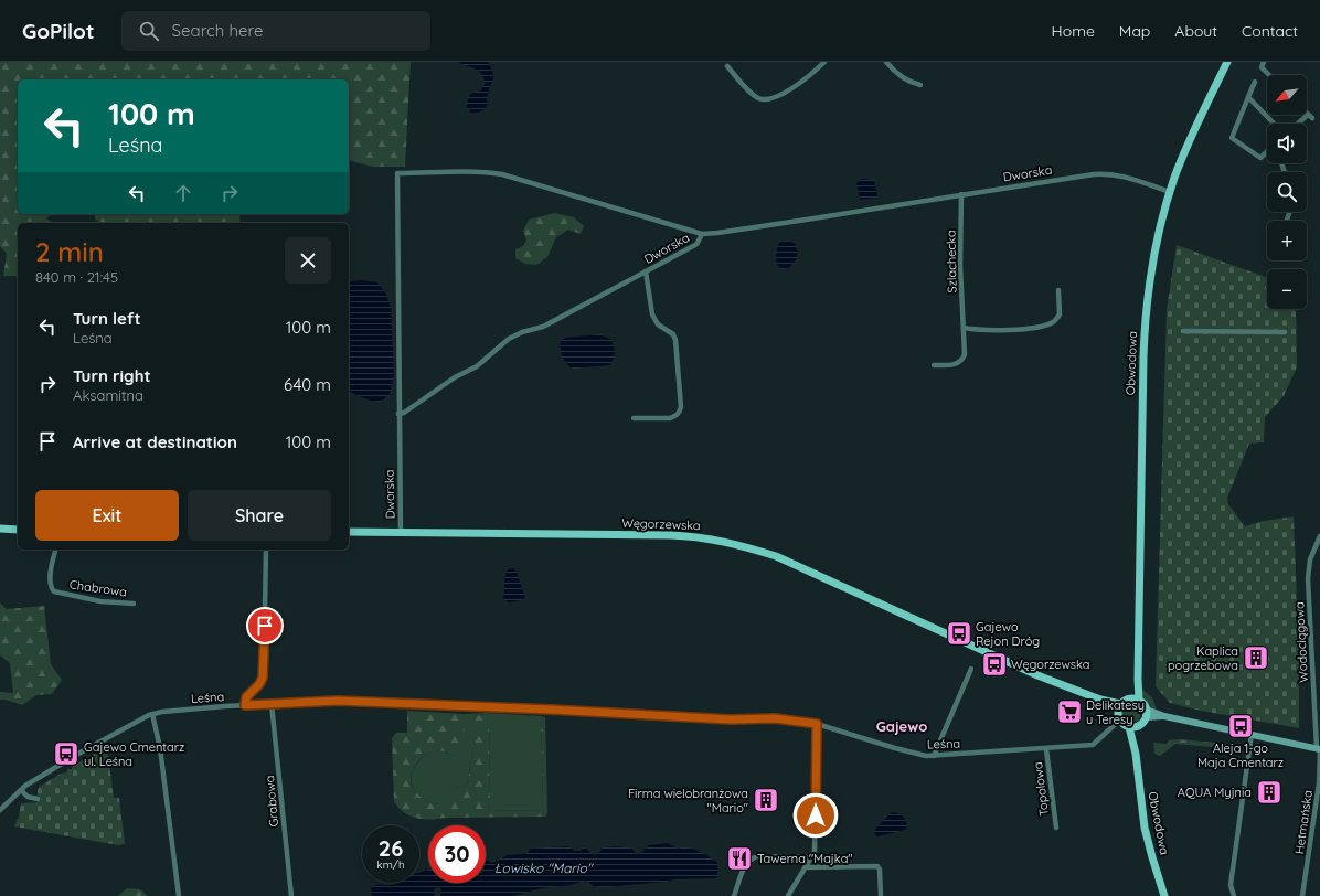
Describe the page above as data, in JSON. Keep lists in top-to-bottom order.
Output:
{
  "streets": {
    "main road": ["Obwodowa", "Węgorzewska"],
    "street": [
      "Dworska",
      "Szlachecka",
      "Chabrowa",
      "Wodociągowa",
      "Leśna",
      "Topolowa",
      "Grabowa",
      "Hetmańska"
    ]
  },
  "crossings": [
    ["Dworska", "Szlachecka"],
    ["Dworska", "Obwodowa"],
    ["Dworska", "Węgorzewska"],
    ["Obwodowa", "Węgorzewska"],
    ["Obwodowa", "Leśna"],
    ["Węgorzewska", "Leśna"],
    ["Wodociągowa", "Hetmańska"],
    ["Leśna", "Topolowa"],
    ["Leśna", "Grabowa"]
  ],
  "districts": ["Gajewo"],
  "water": ["Łowisko \"Mario\""],
  "places": {
    "bus stop": [
      "Gajewo Rejon Dróg",
      "Węgorzewska",
      "Aleja 1-go Maja Cmentarz",
      "Gajewo Cmentarz ul. Leśna"
    ],
    "building": ["Kaplica pogrzebowa", "AQUA Myjnia", "Firma wielobranżowa \"Mario\""],
    "supermarket": ["Delikatesy u Teresy"],
    "restaurant": ["Tawerna \"Majka\""]
  },
  "north": "bottom left",
  "page": {
    "header": "GoPilot",
    "search": "Search here",
    "nav": [
      "Home",
      "Map",
      "About",
      "Contact"
    ],
    "map_buttons": ["+", "−"],
    "turn": ["100 m", "Leśna"],
    "heading": ["2 min", "840 m · 21:45"],
    "list": [
      {
        "name": "Turn left",
        "note": "Leśna",
        "value": "100 m"
      },
      {
        "name": "Turn right",
        "note": "Aksamitna",
        "value": "640 m"
      },
      {
        "name": "Arrive at destination",
        "value": "100 m"
      }
    ],
    "buttons": ["Exit", "Share"],
    "speed": "26 km/h",
    "limit": "30"
  }
}
